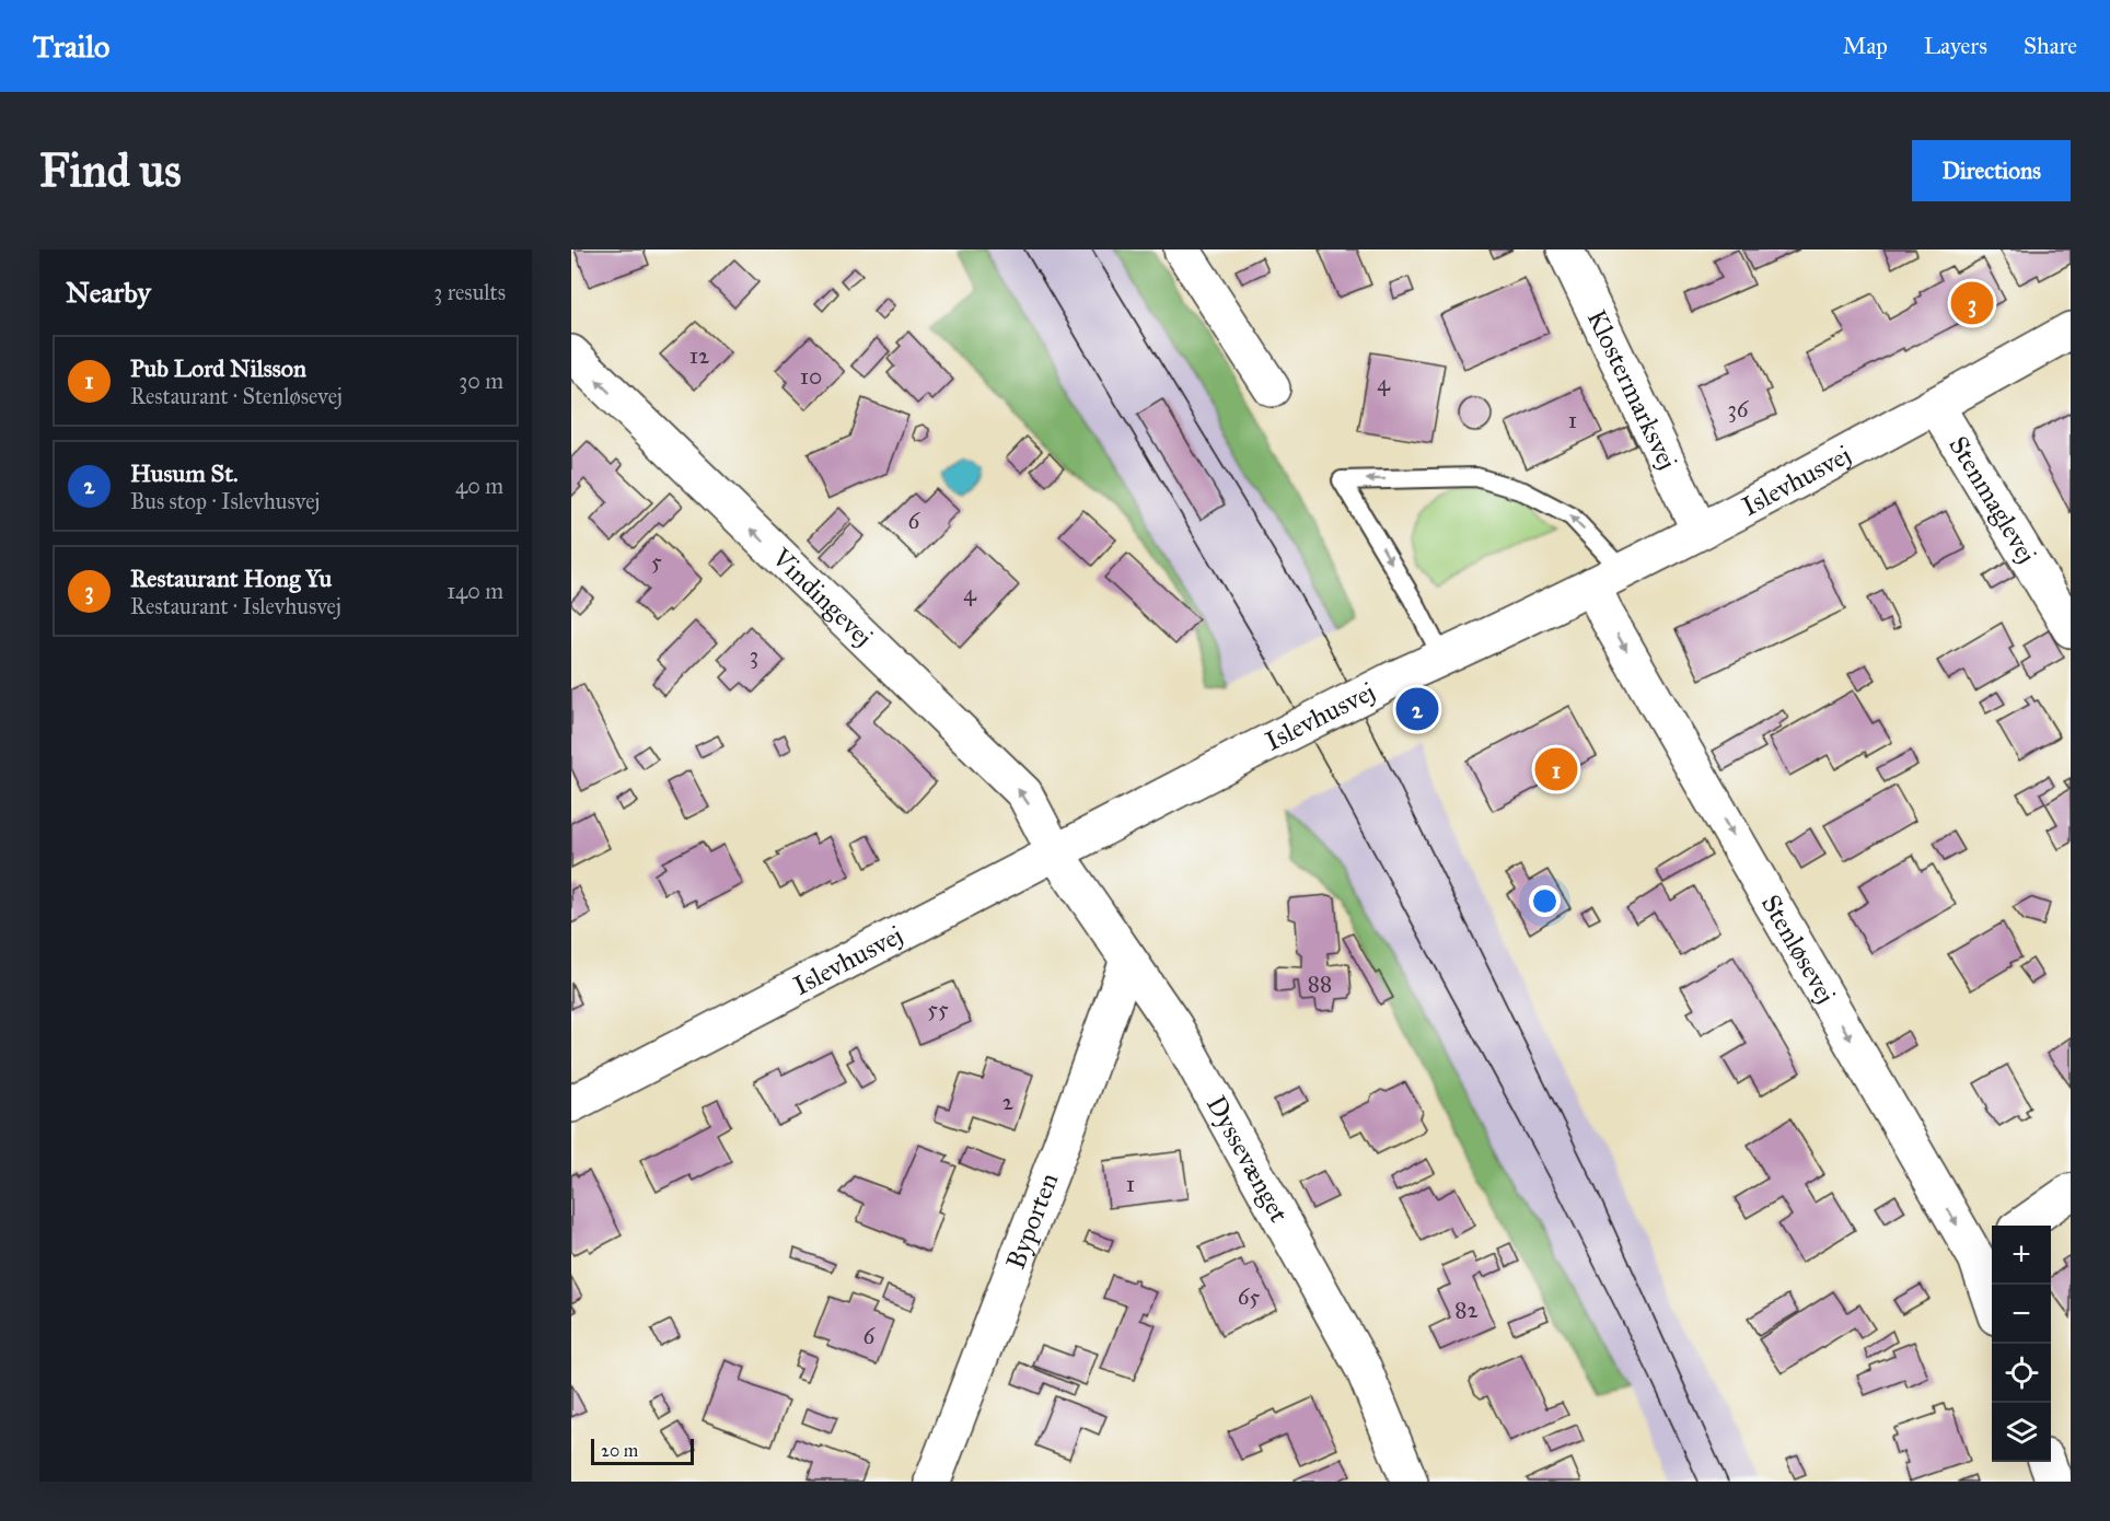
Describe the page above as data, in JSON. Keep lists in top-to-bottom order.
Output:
{
  "streets": {
    "street": [
      "Klostermarksvej",
      "Islevhusvej",
      "Stenmaglevej",
      "Vindingevej",
      "Stenløsevej",
      "Dyssevænget",
      "Byporten"
    ]
  },
  "crossings": [
    ["Klostermarksvej", "Islevhusvej"],
    ["Islevhusvej", "Stenmaglevej"],
    ["Islevhusvej", "Vindingevej"],
    ["Islevhusvej", "Stenløsevej"],
    ["Islevhusvej", "Dyssevænget"],
    ["Vindingevej", "Dyssevænget"],
    ["Dyssevænget", "Byporten"]
  ],
  "one_way": ["Vindingevej", "Stenløsevej"],
  "house_numbers": [
    "12",
    "10",
    "4",
    "36",
    "1",
    "6",
    "5",
    "4",
    "3",
    "88",
    "55",
    "2",
    "1",
    "65",
    "82",
    "6"
  ],
  "scale_bar": "20 m",
  "page": {
    "header": "Trailo",
    "nav": ["Map", "Layers", "Share"],
    "buttons": "Directions",
    "title": "Find us",
    "heading": ["Nearby", "3 results"],
    "pins": ["3", "2", "1"],
    "list": [
      {
        "mark": "1",
        "name": "Pub Lord Nilsson",
        "note": "Restaurant · Stenløsevej",
        "value": "30 m"
      },
      {
        "mark": "2",
        "name": "Husum St.",
        "note": "Bus stop · Islevhusvej",
        "value": "40 m"
      },
      {
        "mark": "3",
        "name": "Restaurant Hong Yu",
        "note": "Restaurant · Islevhusvej",
        "value": "140 m"
      }
    ],
    "map_buttons": ["+", "−"],
    "scale": "20 m"
  }
}
